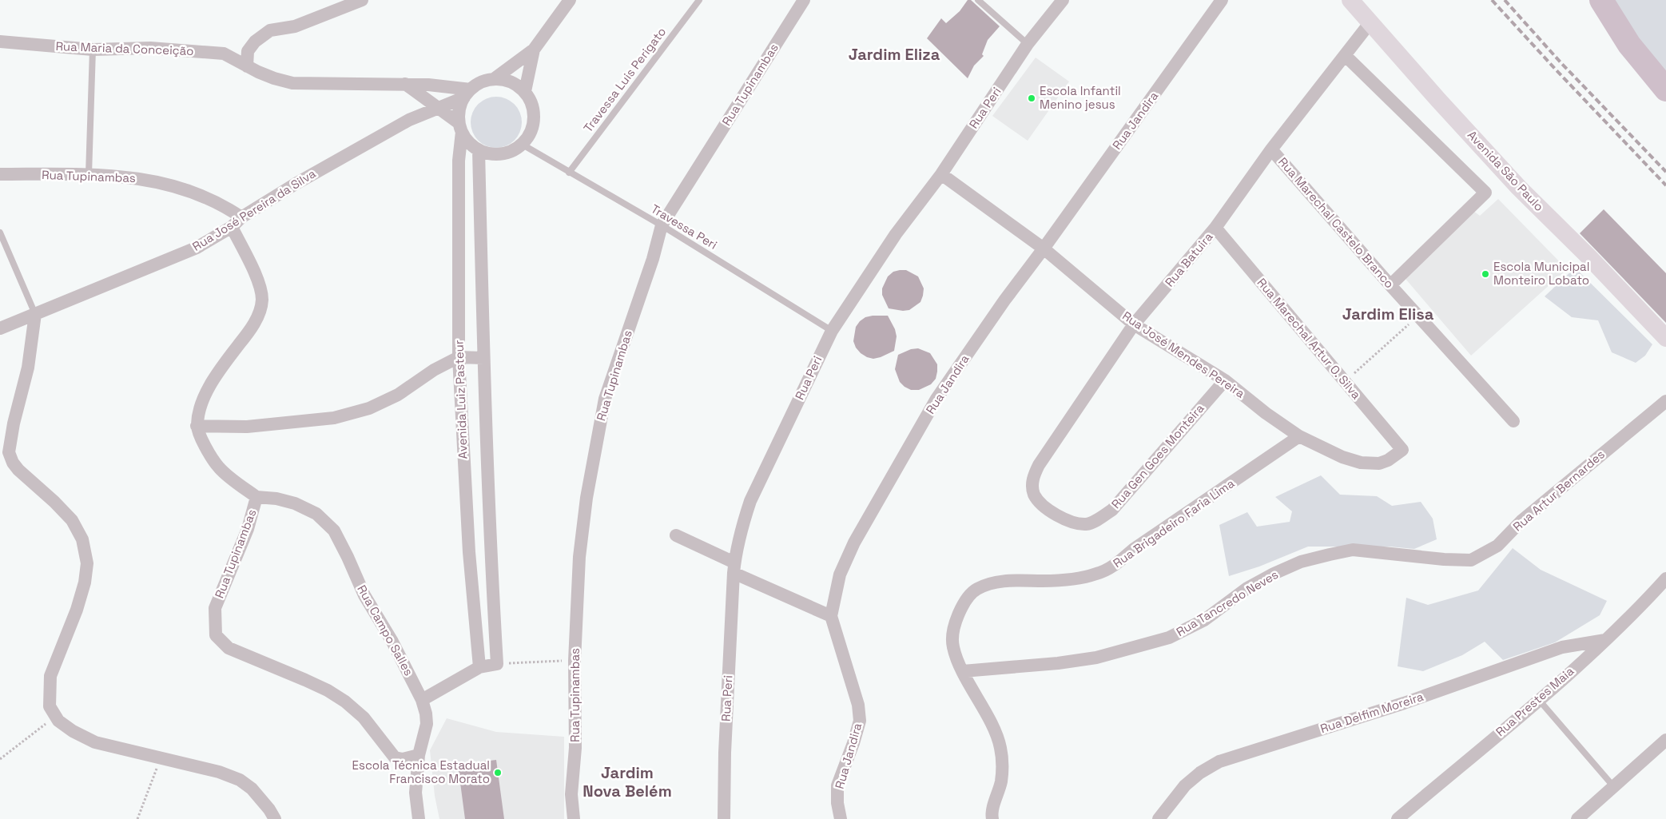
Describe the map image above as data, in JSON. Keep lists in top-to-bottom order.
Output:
{
  "streets": {
    "main road": ["Avenida São Paulo"],
    "street": [
      "Rua Maria da Conceição",
      "Rua Tupinambas",
      "Rua Peri",
      "Rua Jandira",
      "Rua José Pereira da Silva",
      "Rua Marechal Castelo Branco",
      "Rua Batuira",
      "Rua Marechal Artur O. Silva",
      "Rua José Mendes Pereira",
      "Avenida Luiz Pasteur",
      "Rua Gen Goes Monteira",
      "Rua Artur Bernardes",
      "Rua Brigadeiro Faria Lima",
      "Rua Tancredo Neves",
      "Rua Campo Salles",
      "Rua Prestes Maia",
      "Rua Delfim Moreira"
    ],
    "lane": ["Travessa Luis Perigato", "Travessa Peri"]
  },
  "crossings": [
    ["Rua Maria da Conceição", "Rua José Pereira da Silva"],
    ["Rua Maria da Conceição", "Travessa Peri"],
    ["Rua Maria da Conceição", "Avenida Luiz Pasteur"],
    ["Travessa Luis Perigato", "Travessa Peri"],
    ["Rua Tupinambas", "Rua José Pereira da Silva"],
    ["Rua Tupinambas", "Travessa Peri"],
    ["Rua Tupinambas", "Rua Campo Salles"],
    ["Rua Peri", "Travessa Peri"],
    ["Rua Peri", "Rua José Mendes Pereira"],
    ["Rua Jandira", "Rua José Mendes Pereira"],
    ["Avenida São Paulo", "Rua Batuira"],
    ["Rua José Pereira da Silva", "Travessa Peri"],
    ["Rua José Pereira da Silva", "Avenida Luiz Pasteur"],
    ["Rua Marechal Castelo Branco", "Rua Batuira"],
    ["Travessa Peri", "Avenida Luiz Pasteur"],
    ["Rua Batuira", "Rua Marechal Artur O. Silva"],
    ["Rua Batuira", "Rua José Mendes Pereira"],
    ["Rua Batuira", "Rua Gen Goes Monteira"],
    ["Rua Marechal Artur O. Silva", "Rua José Mendes Pereira"],
    ["Rua José Mendes Pereira", "Rua Gen Goes Monteira"],
    ["Rua José Mendes Pereira", "Rua Brigadeiro Faria Lima"],
    ["Rua Artur Bernardes", "Rua Tancredo Neves"],
    ["Rua Brigadeiro Faria Lima", "Rua Tancredo Neves"],
    ["Rua Prestes Maia", "Rua Delfim Moreira"]
  ],
  "districts": ["Jardim Eliza", "Jardim Elisa", "Jardim Nova Belém"],
  "places": ["Escola Infantil Menino jesus", "Escola Municipal Monteiro Lobato", "Escola Técnica Estadual Francisco Morato"]
}
